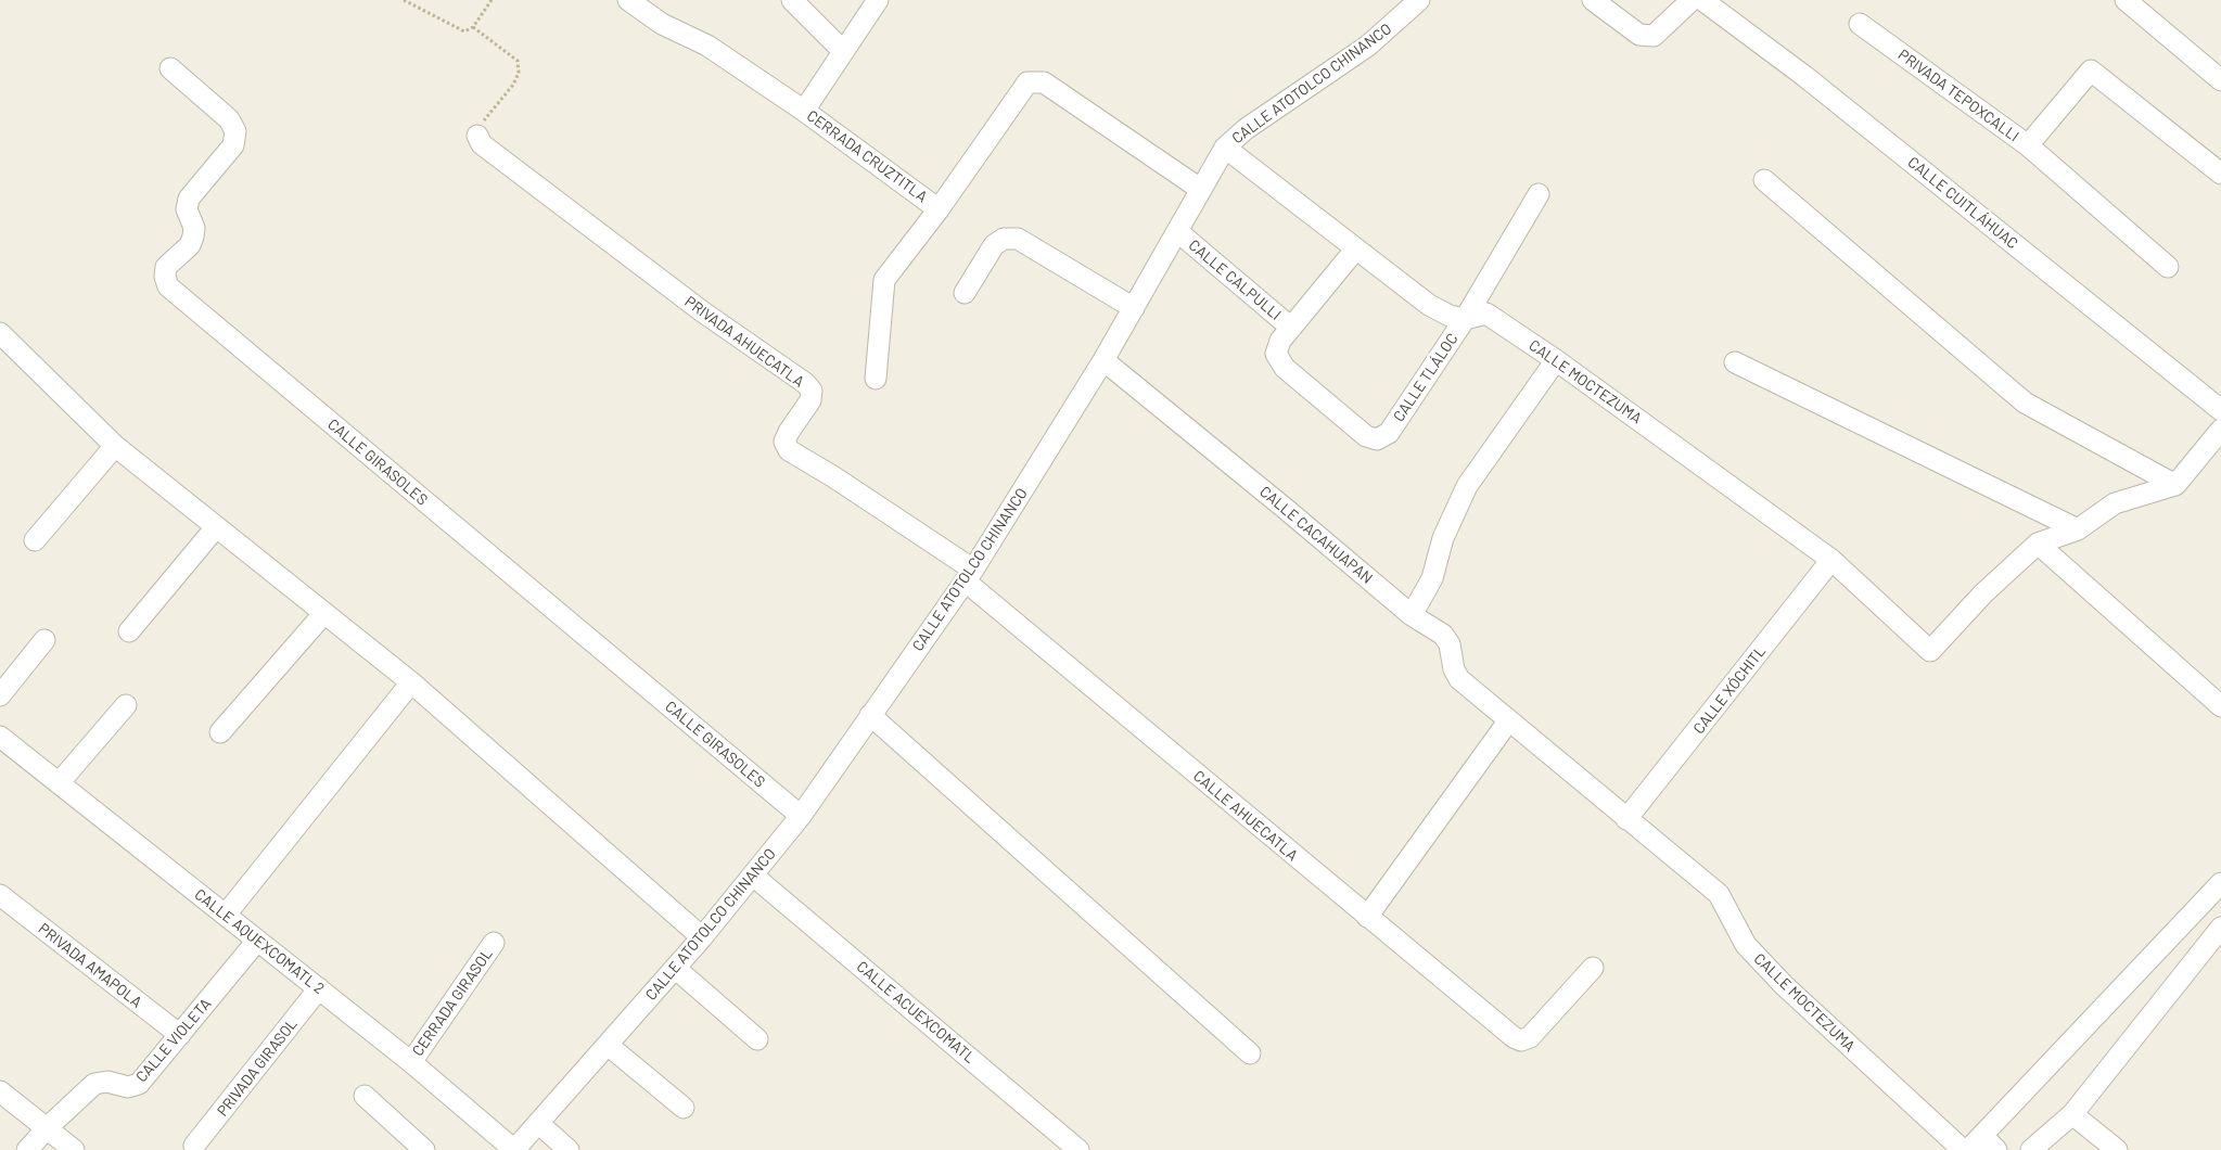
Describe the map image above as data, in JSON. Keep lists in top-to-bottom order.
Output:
{
  "streets": {
    "street": [
      "CALLE ATOTOLCO CHINANCO",
      "PRIVADA TEPOXCALLI",
      "CERRADA CRUZTITLA",
      "CALLE CUITLÁHUAC",
      "CALLE CALPULLI",
      "PRIVADA AHUECATLA",
      "CALLE TLÁLOC",
      "CALLE MOCTEZUMA",
      "CALLE GIRASOLES",
      "CALLE CACAHUAPAN",
      "CALLE XÓCHITL",
      "CALLE AHUECATLA",
      "CALLE AQUEXCOMATL 2",
      "PRIVADA AMAPOLA",
      "CERRADA GIRASOL",
      "CALLE ACUEXCOMATL",
      "CALLE VIOLETA",
      "PRIVADA GIRASOL"
    ]
  },
  "crossings": [
    ["CALLE ATOTOLCO CHINANCO", "CERRADA CRUZTITLA"],
    ["CALLE ATOTOLCO CHINANCO", "CALLE CALPULLI"],
    ["CALLE ATOTOLCO CHINANCO", "PRIVADA AHUECATLA"],
    ["CALLE ATOTOLCO CHINANCO", "CALLE MOCTEZUMA"],
    ["CALLE ATOTOLCO CHINANCO", "CALLE GIRASOLES"],
    ["CALLE ATOTOLCO CHINANCO", "CALLE CACAHUAPAN"],
    ["CALLE ATOTOLCO CHINANCO", "CALLE AHUECATLA"],
    ["CALLE ATOTOLCO CHINANCO", "CALLE AQUEXCOMATL 2"],
    ["CALLE ATOTOLCO CHINANCO", "CALLE ACUEXCOMATL"],
    ["CALLE CALPULLI", "CALLE TLÁLOC"],
    ["PRIVADA AHUECATLA", "CALLE AHUECATLA"],
    ["CALLE TLÁLOC", "CALLE MOCTEZUMA"],
    ["CALLE MOCTEZUMA", "CALLE CACAHUAPAN"],
    ["CALLE MOCTEZUMA", "CALLE XÓCHITL"],
    ["CALLE AQUEXCOMATL 2", "CERRADA GIRASOL"],
    ["CALLE AQUEXCOMATL 2", "CALLE VIOLETA"],
    ["CALLE AQUEXCOMATL 2", "PRIVADA GIRASOL"],
    ["PRIVADA AMAPOLA", "CALLE VIOLETA"]
  ]
}
